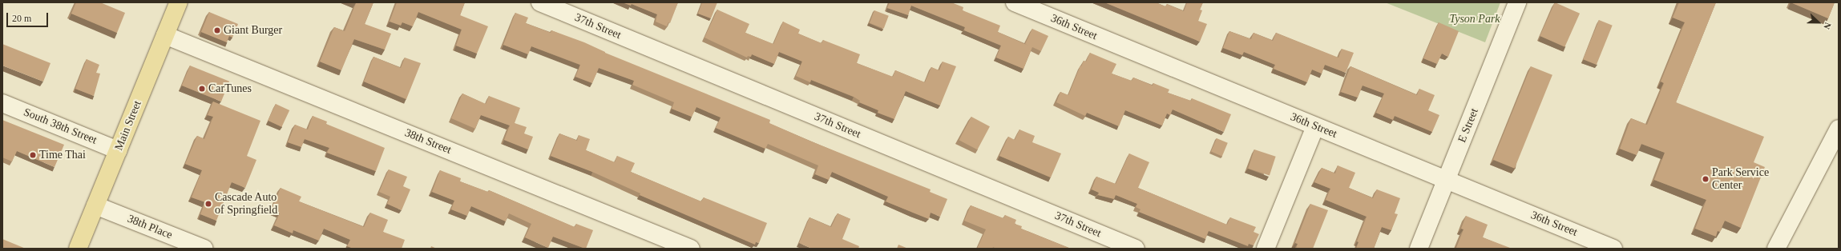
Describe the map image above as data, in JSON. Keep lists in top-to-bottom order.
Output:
{
  "streets": {
    "main road": ["Main Street"],
    "street": [
      "37th Street",
      "36th Street",
      "E Street",
      "South 38th Street",
      "38th Street",
      "38th Place"
    ]
  },
  "crossings": [
    ["36th Street", "E Street"],
    ["Main Street", "South 38th Street"],
    ["Main Street", "38th Street"],
    ["Main Street", "38th Place"]
  ],
  "parks": ["Tyson Park"],
  "places": [
    "Giant Burger",
    "CarTunes",
    "Time Thai",
    "Park Service Center",
    "Cascade Auto of Springfield"
  ],
  "scale_bar": "20 m",
  "north": "right"
}
